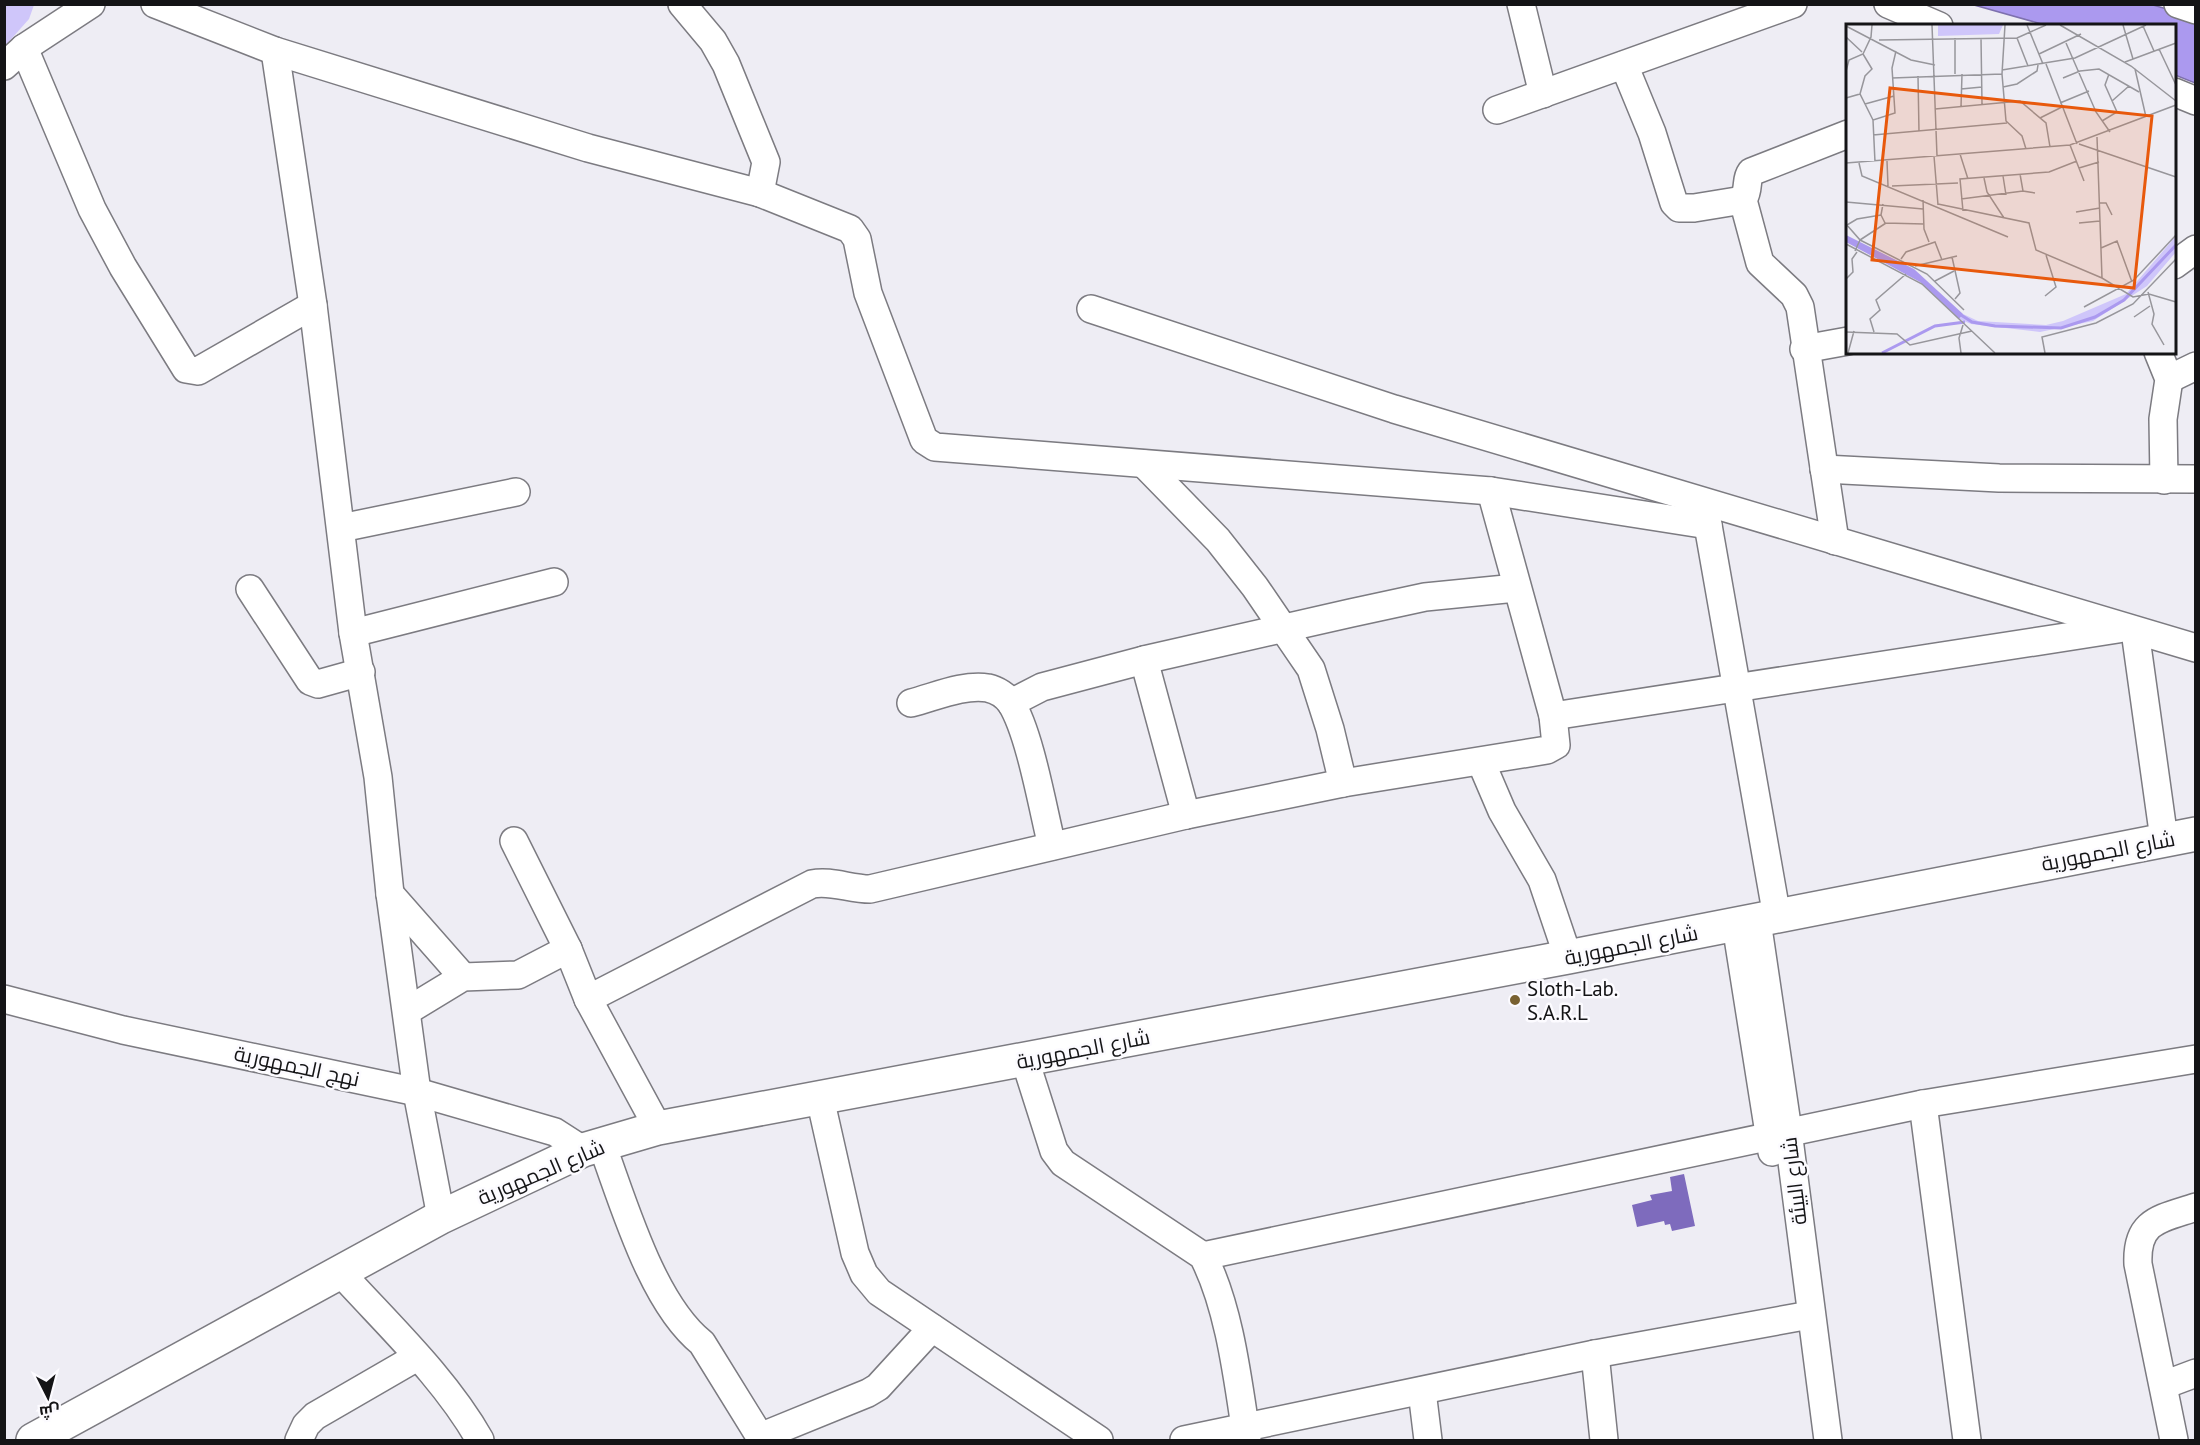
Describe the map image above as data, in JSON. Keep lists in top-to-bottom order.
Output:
{
  "streets": {
    "main road": ["شارع الجمهورية"],
    "street": ["نهج الجمهورية", "شارع البيئة"]
  },
  "crossings": [
    ["شارع الجمهورية", "نهج الجمهورية"],
    ["شارع الجمهورية", "شارع البيئة"]
  ],
  "places": ["Sloth-Lab. S.A.R.L"],
  "north": "bottom"
}
